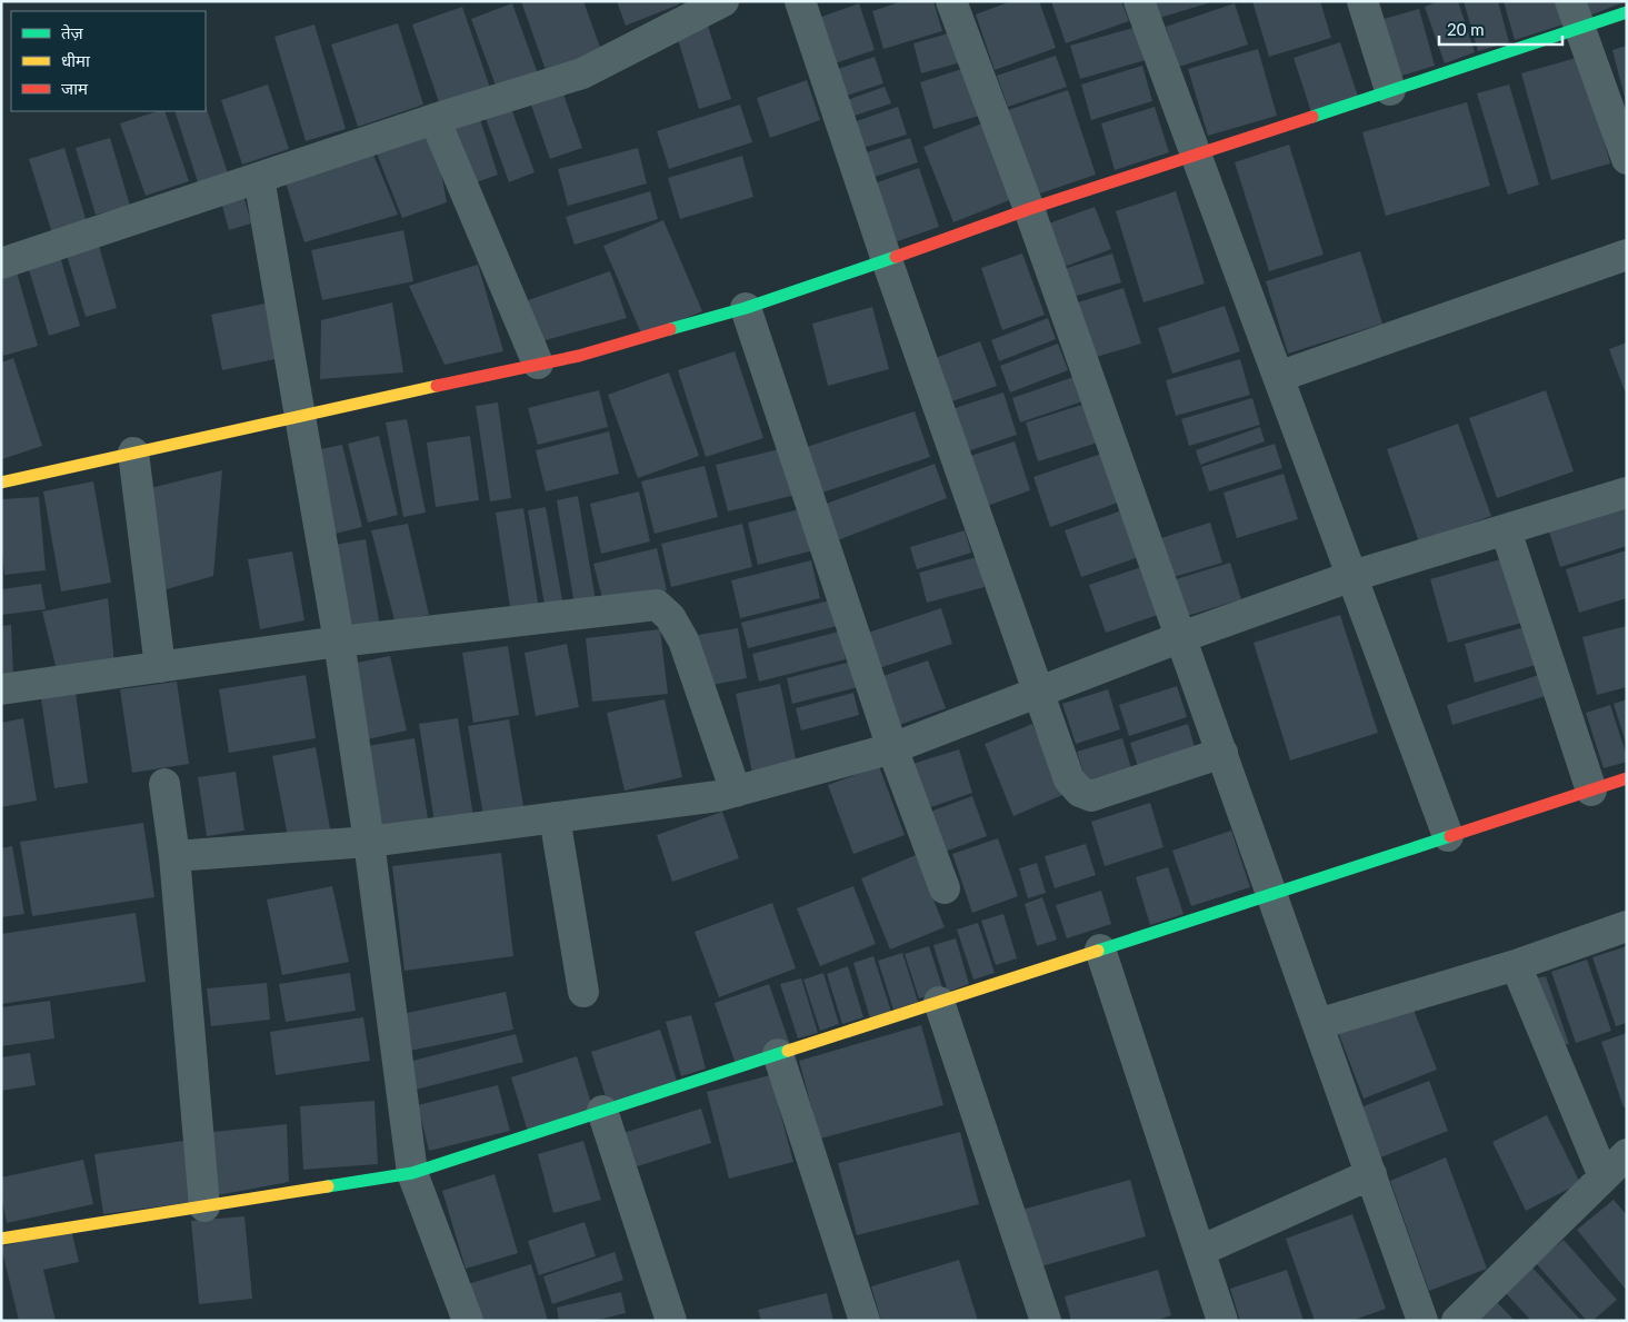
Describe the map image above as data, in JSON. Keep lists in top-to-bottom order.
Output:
{
  "legend": ["तेज़", "धीमा", "जाम"],
  "scale_bar": "20 m"
}
